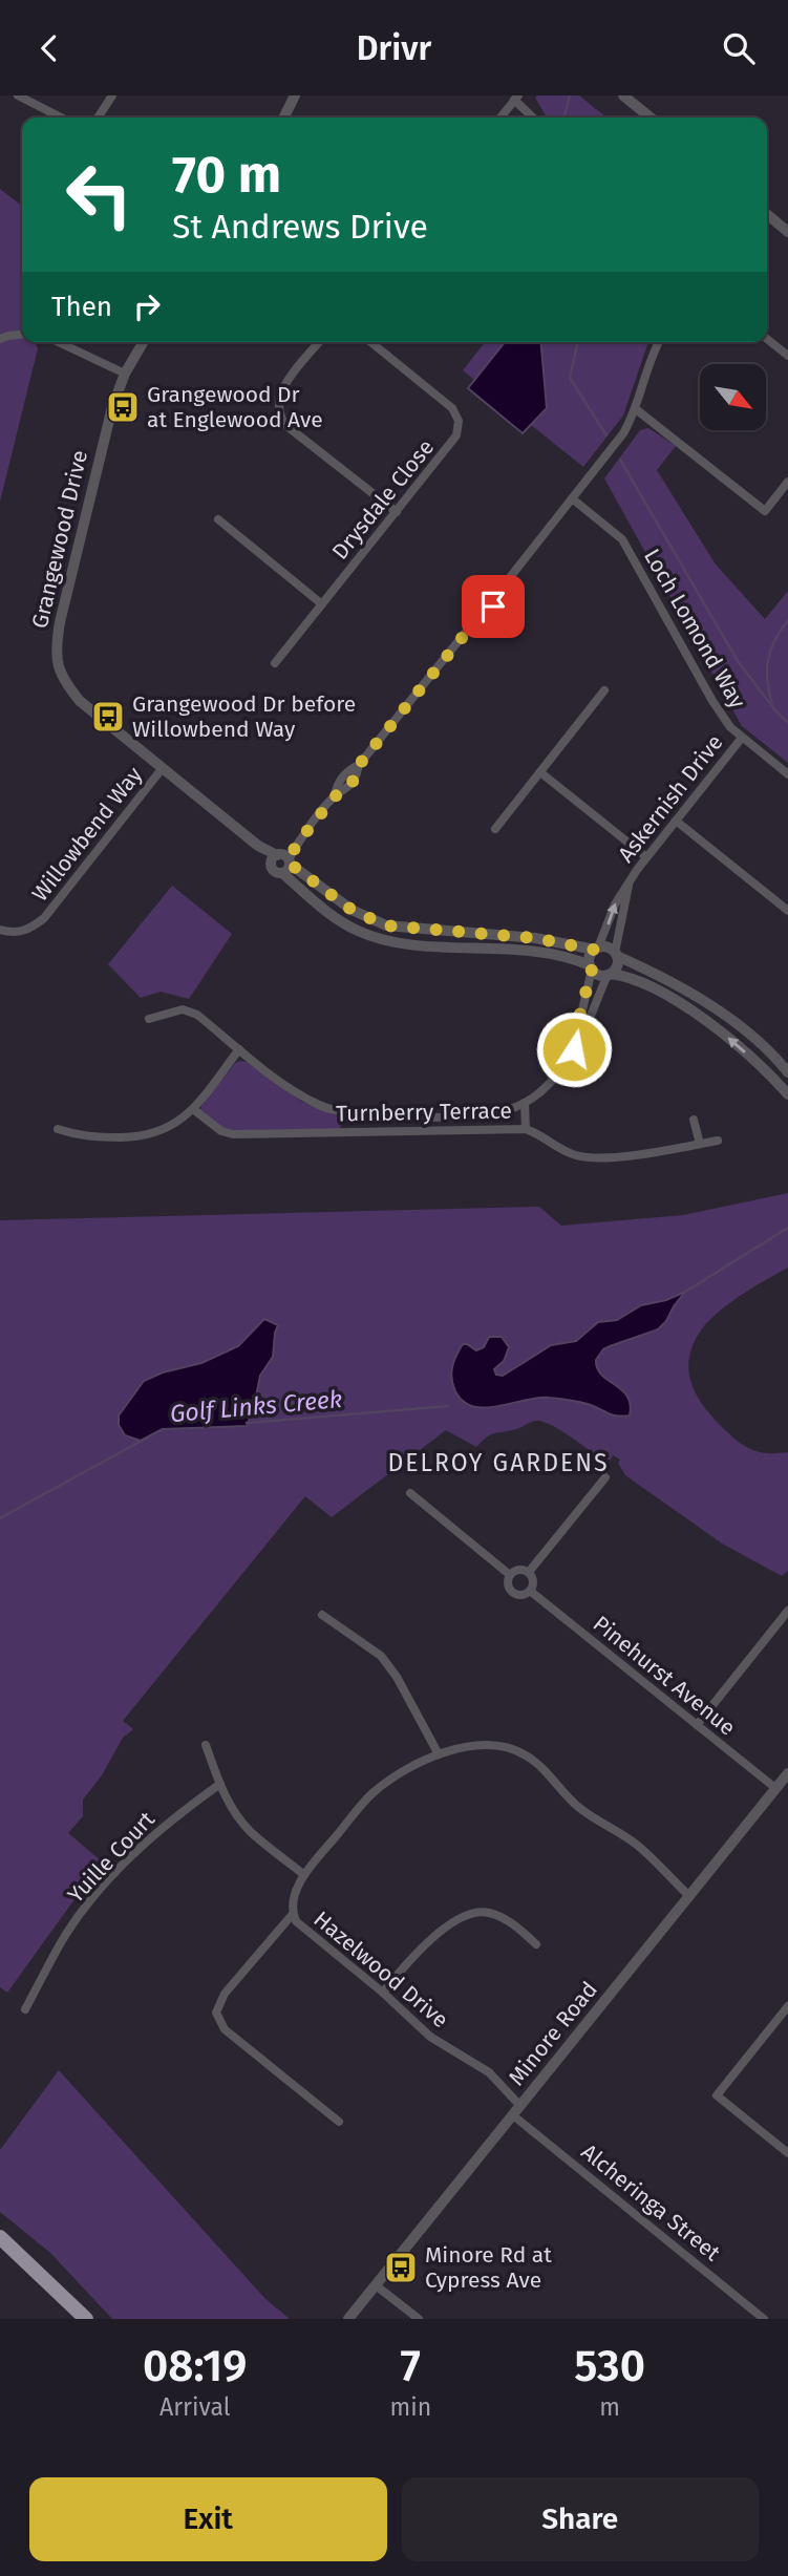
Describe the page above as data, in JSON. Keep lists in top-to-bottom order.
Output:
{
  "streets": {
    "street": [
      "Drysdale Close",
      "Grangewood Drive",
      "Loch Lomond Way",
      "Askernish Drive",
      "Willowbend Way",
      "Turnberry Terrace",
      "Pinehurst Avenue",
      "Yuille Court",
      "Hazelwood Drive",
      "Minore Road",
      "Alcheringa Street"
    ]
  },
  "crossings": [
    ["Grangewood Drive", "Willowbend Way"],
    ["Loch Lomond Way", "Askernish Drive"],
    ["Pinehurst Avenue", "Minore Road"],
    ["Hazelwood Drive", "Minore Road"],
    ["Hazelwood Drive", "Alcheringa Street"],
    ["Minore Road", "Alcheringa Street"]
  ],
  "districts": ["DELROY GARDENS"],
  "water": ["Golf Links Creek"],
  "places": {
    "bus stop": ["Grangewood Dr at Englewood Ave", "Grangewood Dr before Willowbend Way", "Minore Rd at Cypress Ave"]
  },
  "north": "bottom right",
  "page": {
    "header": "Drivr",
    "turn": ["70 m", "St Andrews Drive"],
    "then": "Then",
    "eta": [
      "08:19",
      "Arrival",
      "7",
      "min",
      "530",
      "m"
    ],
    "buttons": ["Exit", "Share"]
  }
}
